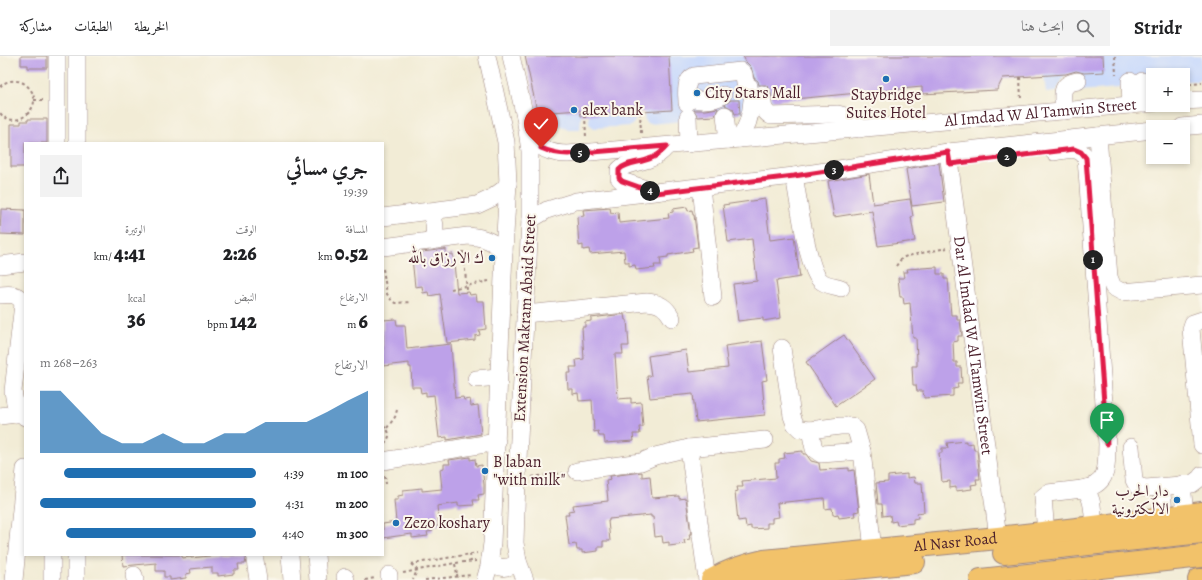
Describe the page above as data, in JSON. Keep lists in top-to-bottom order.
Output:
{
  "streets": {
    "highway": ["Al Nasr Road"],
    "street": ["Al Imdad W Al Tamwin Street", "Extension Makram Abaid Street", "Dar Al Imdad W Al Tamwin Street"]
  },
  "crossings": [
    ["Al Imdad W Al Tamwin Street", "Extension Makram Abaid Street"],
    ["Al Imdad W Al Tamwin Street", "Dar Al Imdad W Al Tamwin Street"],
    ["Dar Al Imdad W Al Tamwin Street", "Al Nasr Road"]
  ],
  "places": [
    "Staybridge Suites Hotel",
    "City Stars Mall",
    "alex bank",
    "ك الارزاق بالله",
    "B laban \"with milk\"",
    "دار الحرب الالكترونية",
    "Zezo koshary"
  ],
  "page": {
    "header": "Stridr",
    "search": "ابحث هنا",
    "nav": ["الخريطة", "الطبقات", "مشاركة"],
    "map_buttons": ["+", "−"],
    "heading": ["جري مسائي", "19:39"],
    "pins": [
      "5",
      "2",
      "3",
      "4",
      "1"
    ],
    "stats": [
      ["المسافة", "0.52 km"],
      ["الوقت", "2:26"],
      ["الوتيرة", "4:41 /km"],
      ["الارتفاع", "6 m"],
      ["النبض", "142 bpm"],
      ["kcal", "36"]
    ],
    "chart": ["الارتفاع", "263–268 m"],
    "list": [
      {
        "name": "100 m",
        "note": "4:39"
      },
      {
        "name": "200 m",
        "note": "4:31"
      },
      {
        "name": "300 m",
        "note": "4:40"
      }
    ]
  }
}
